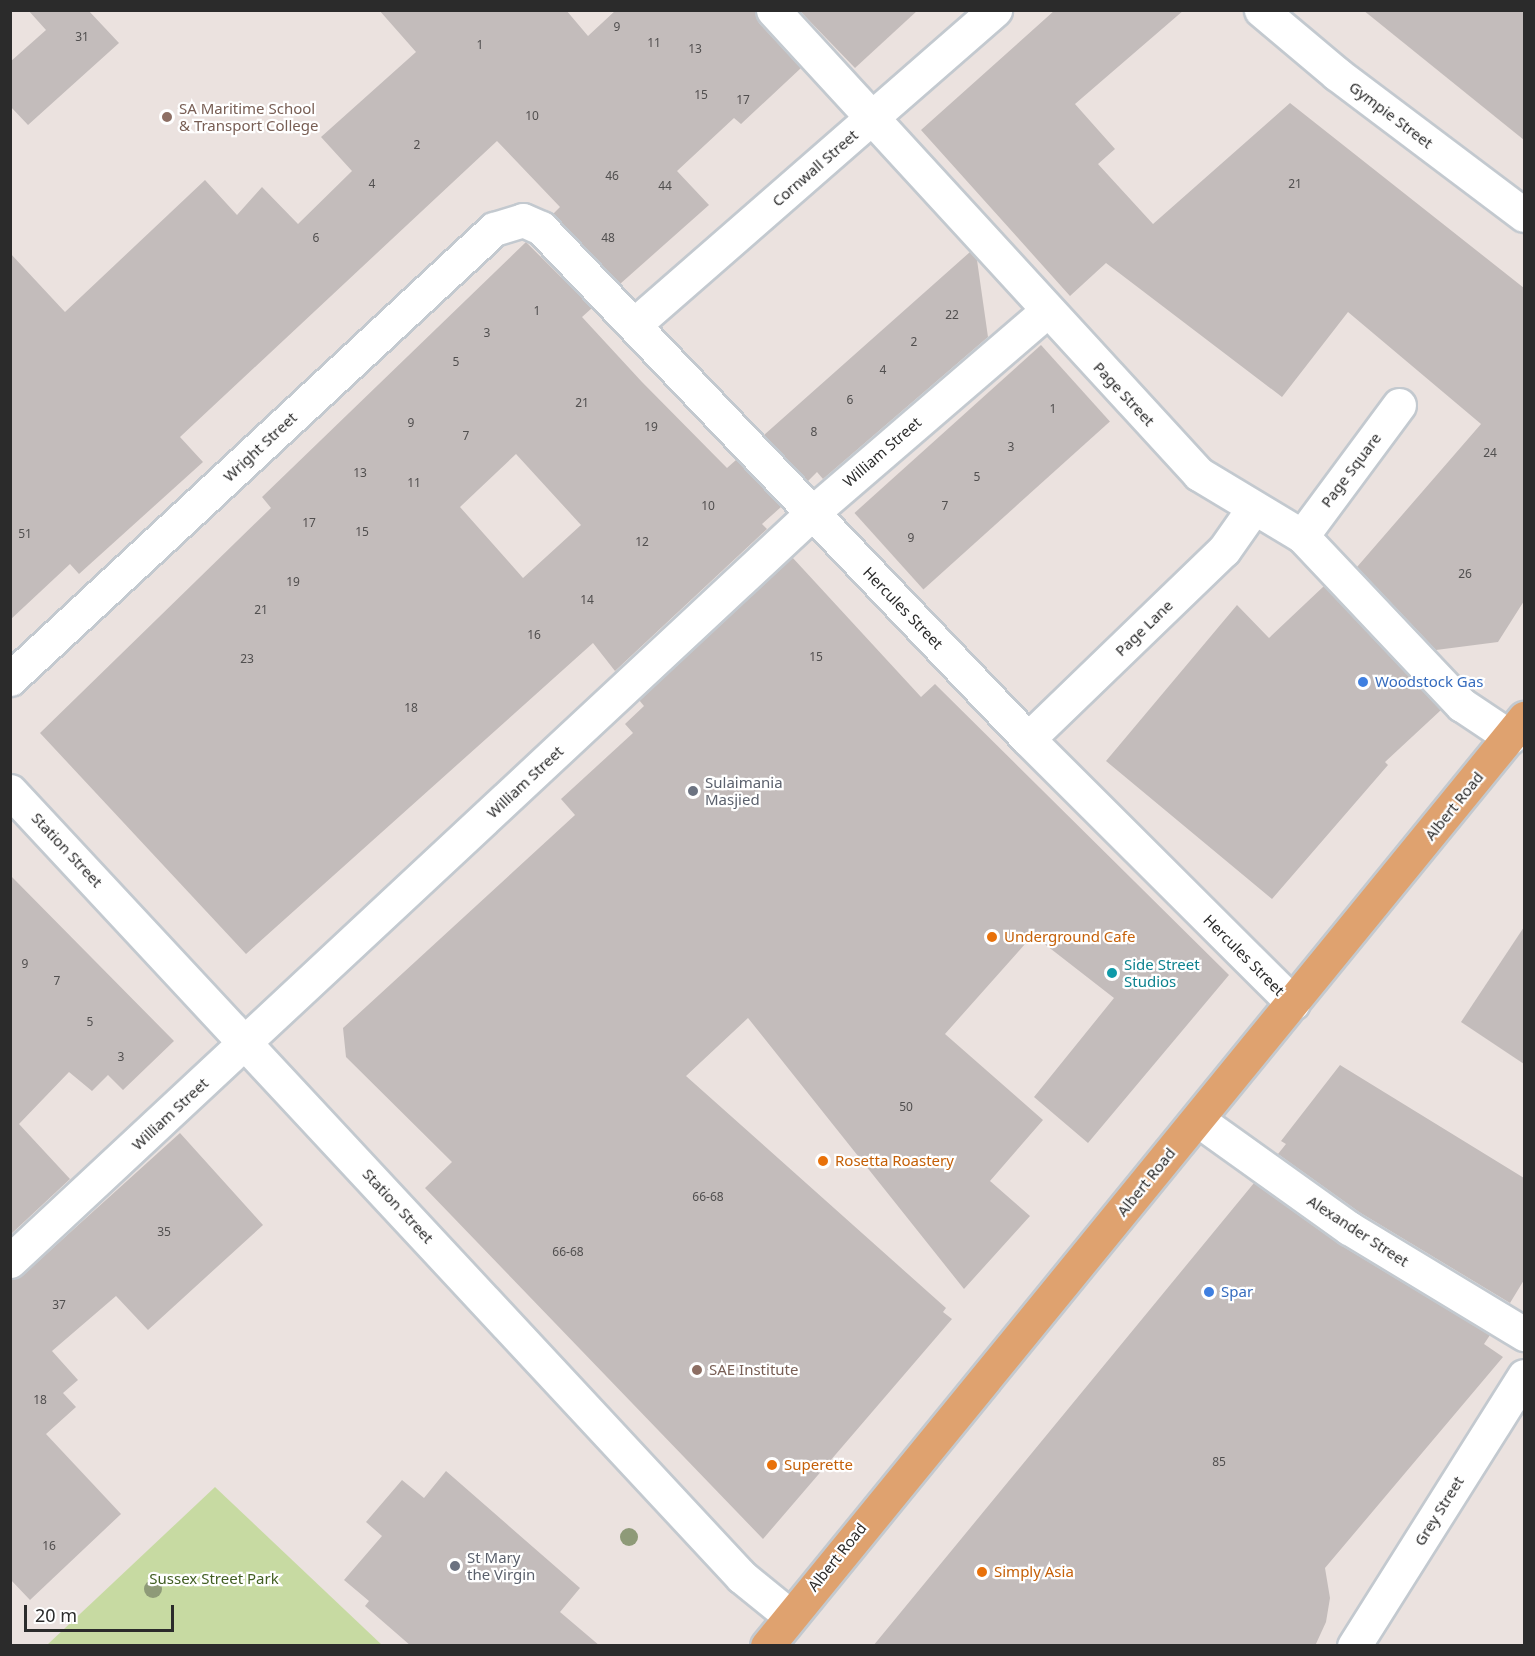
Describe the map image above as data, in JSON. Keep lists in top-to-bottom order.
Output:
{
  "streets": {
    "main road": ["Albert Road"],
    "street": [
      "Gympie Street",
      "Cornwall Street",
      "Page Street",
      "Wright Street",
      "William Street",
      "Page Square",
      "Hercules Street",
      "Page Lane",
      "Station Street",
      "Alexander Street",
      "Grey Street"
    ]
  },
  "crossings": [
    ["Cornwall Street", "Page Street"],
    ["Cornwall Street", "Hercules Street"],
    ["Page Street", "William Street"],
    ["Page Street", "Page Square"],
    ["Page Street", "Page Lane"],
    ["Page Street", "Albert Road"],
    ["Wright Street", "Hercules Street"],
    ["William Street", "Hercules Street"],
    ["William Street", "Station Street"],
    ["Hercules Street", "Page Lane"],
    ["Hercules Street", "Albert Road"],
    ["Albert Road", "Station Street"],
    ["Albert Road", "Alexander Street"]
  ],
  "parks": ["Sussex Street Park"],
  "places": [
    "SA Maritime School & Transport College",
    "Woodstock Gas",
    "Sulaimania Masjied",
    "Underground Cafe",
    "Side Street Studios",
    "Rosetta Roastery",
    "Spar",
    "SAE Institute",
    "Superette",
    "St Mary the Virgin",
    "Simply Asia"
  ],
  "house_numbers": [
    "9",
    "31",
    "11",
    "1",
    "13",
    "15",
    "17",
    "10",
    "2",
    "46",
    "4",
    "21",
    "44",
    "6",
    "48",
    "1",
    "22",
    "3",
    "2",
    "5",
    "4",
    "6",
    "21",
    "1",
    "9",
    "19",
    "8",
    "7",
    "3",
    "24",
    "13",
    "5",
    "11",
    "10",
    "7",
    "17",
    "15",
    "51",
    "9",
    "12",
    "26",
    "19",
    "14",
    "21",
    "16",
    "15",
    "23",
    "18",
    "9",
    "7",
    "5",
    "3",
    "50",
    "66-68",
    "35",
    "66-68",
    "37",
    "18",
    "85",
    "16"
  ],
  "scale_bar": "20 m"
}
